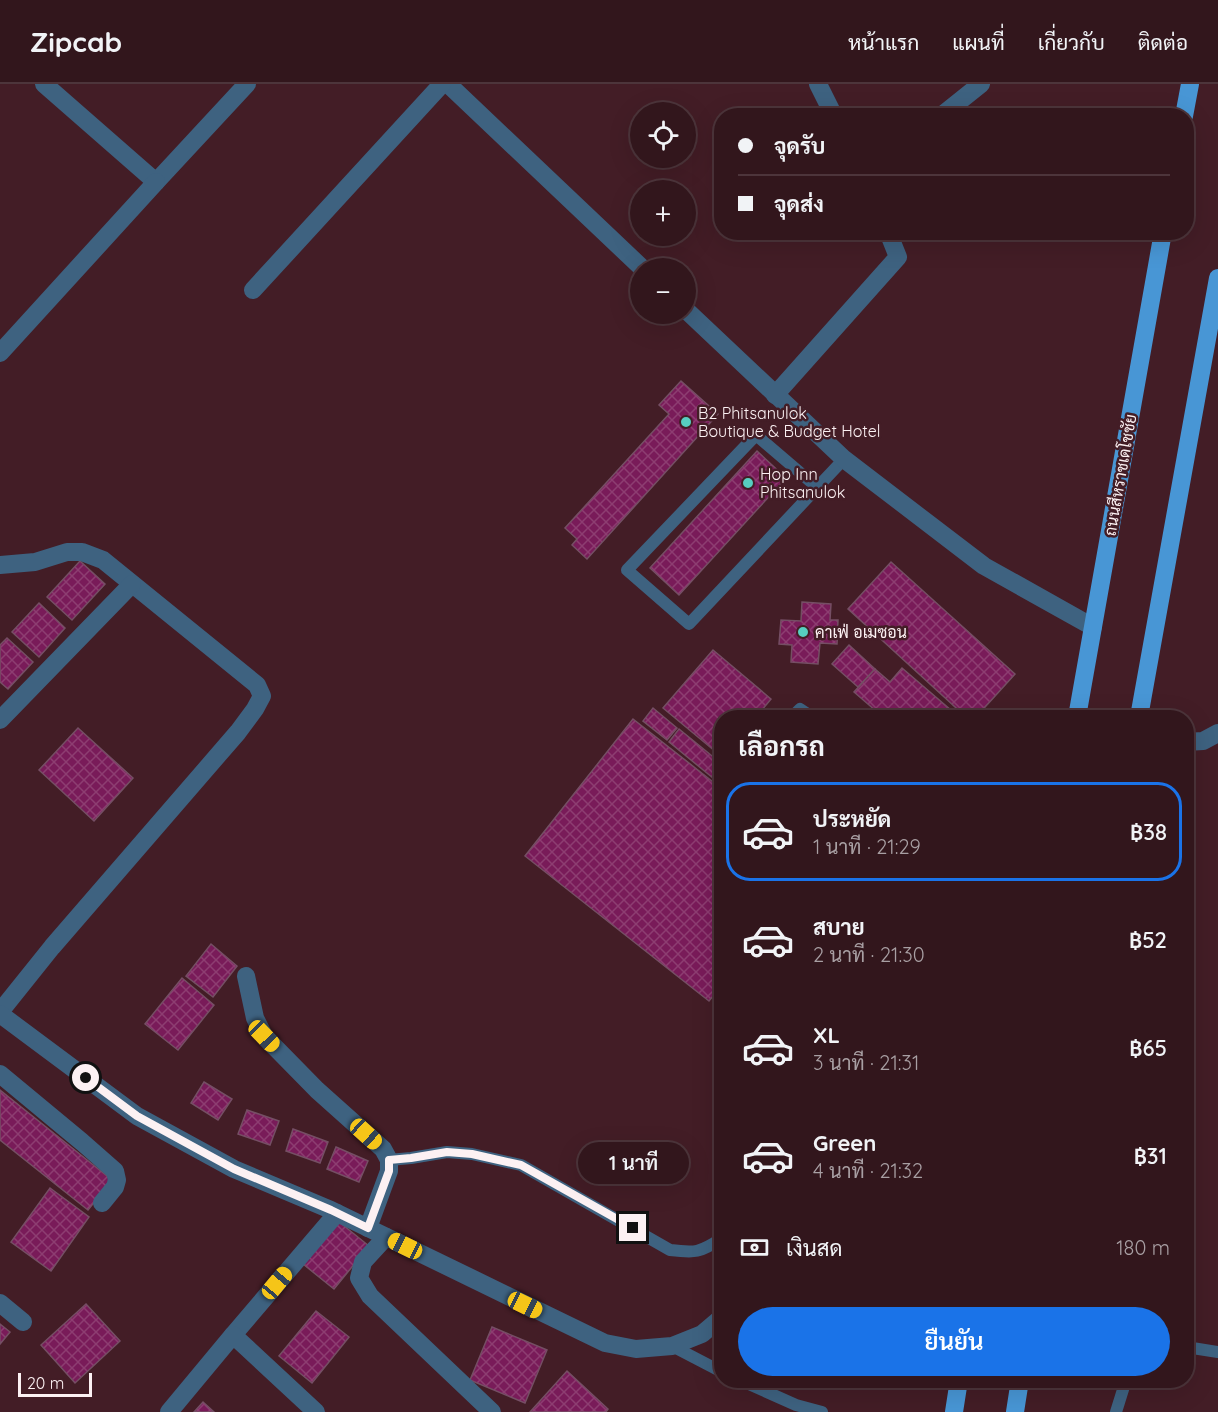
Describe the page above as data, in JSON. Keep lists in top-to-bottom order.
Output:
{
  "streets": {
    "main road": ["ถนนสีหราชเดโชชัย"]
  },
  "places": ["B2 Phitsanulok Boutique & Budget Hotel", "Hop Inn Phitsanulok", "คาเฟ่ อเมซอน"],
  "scale_bar": "20 m",
  "page": {
    "header": "Zipcab",
    "nav": [
      "หน้าแรก",
      "แผนที่",
      "เกี่ยวกับ",
      "ติดต่อ"
    ],
    "map_buttons": ["+", "−"],
    "banner": ["จุดรับ", "จุดส่ง"],
    "heading": "เลือกรถ",
    "list": [
      {
        "name": "ประหยัด",
        "note": "1 นาที · 21:29",
        "value": "฿38"
      },
      {
        "name": "สบาย",
        "note": "2 นาที · 21:30",
        "value": "฿52"
      },
      {
        "name": "XL",
        "note": "3 นาที · 21:31",
        "value": "฿65"
      },
      {
        "name": "Green",
        "note": "4 นาที · 21:32",
        "value": "฿31"
      }
    ],
    "bubble": "1 นาที",
    "pay": ["เงินสด", "180 m"],
    "buttons": "ยืนยัน",
    "scale": "20 m"
  }
}
